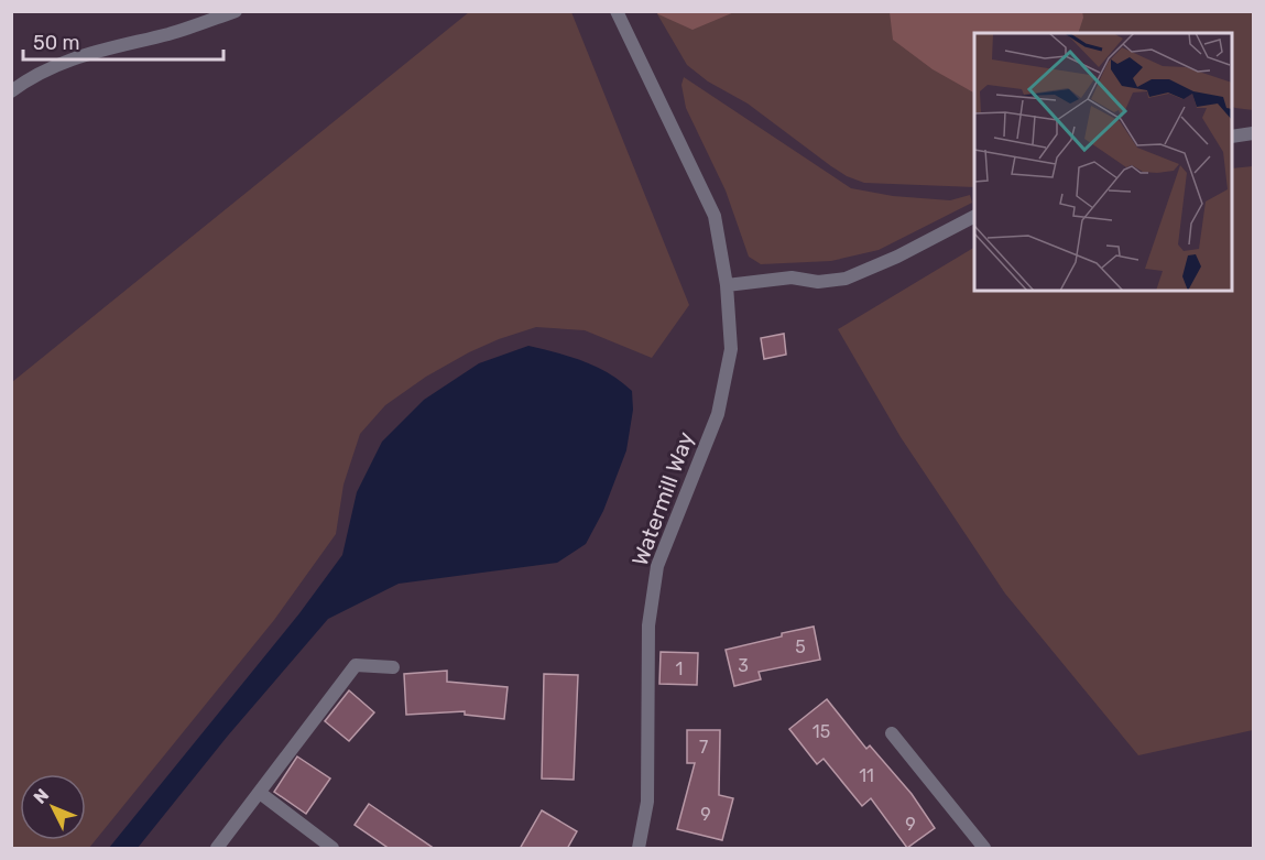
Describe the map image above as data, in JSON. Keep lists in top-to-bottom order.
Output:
{
  "streets": {
    "street": ["Watermill Way"]
  },
  "house_numbers": [
    "5",
    "3",
    "1",
    "15",
    "7",
    "11",
    "9",
    "9"
  ],
  "scale_bar": "50 m",
  "north": "top left"
}
